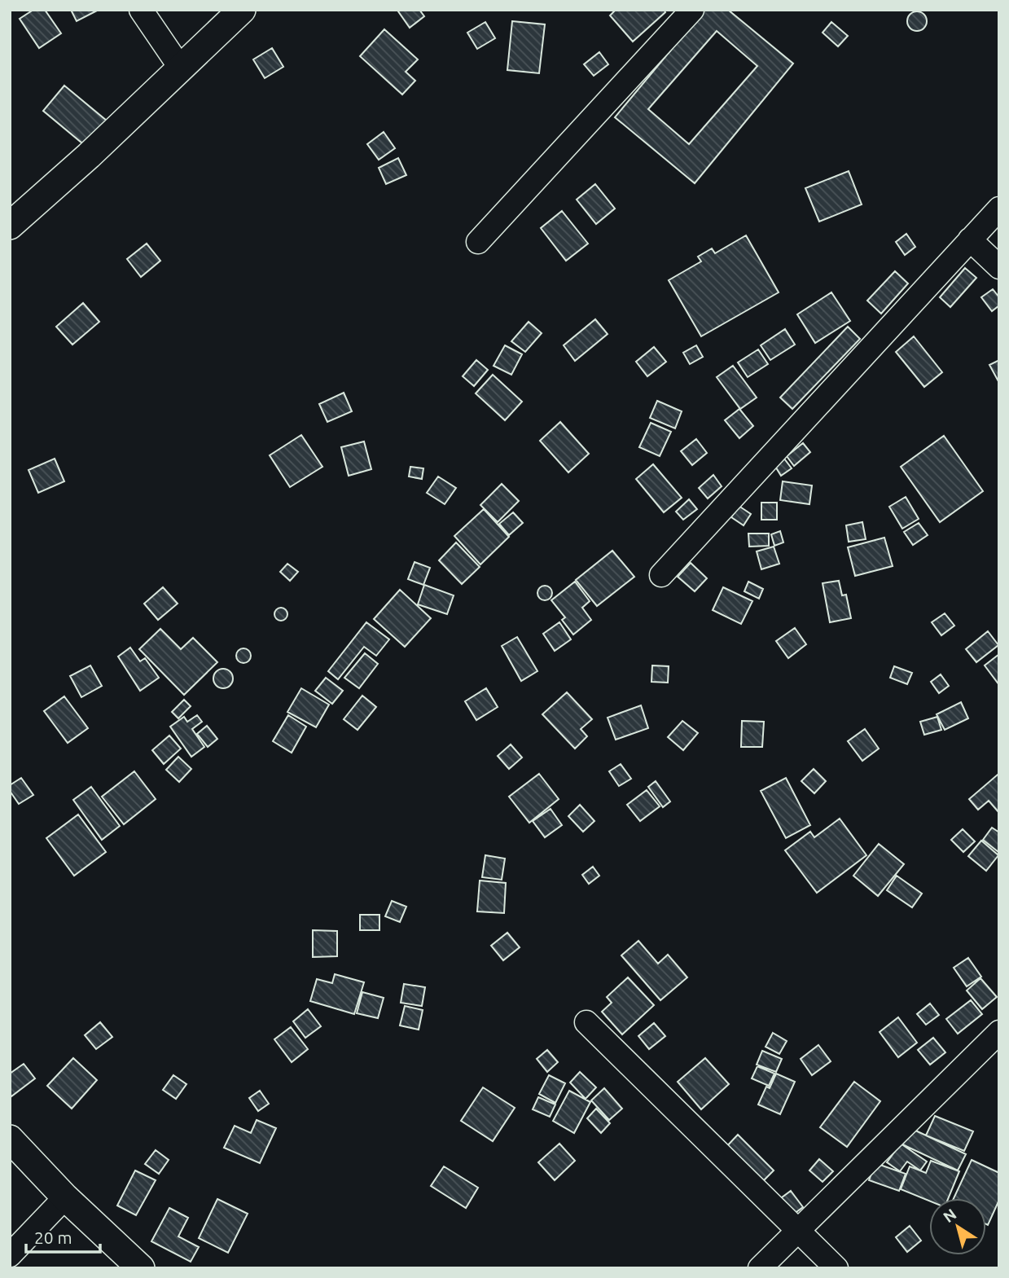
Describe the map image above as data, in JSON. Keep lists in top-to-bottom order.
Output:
{
  "scale_bar": "20 m",
  "north": "top left"
}
